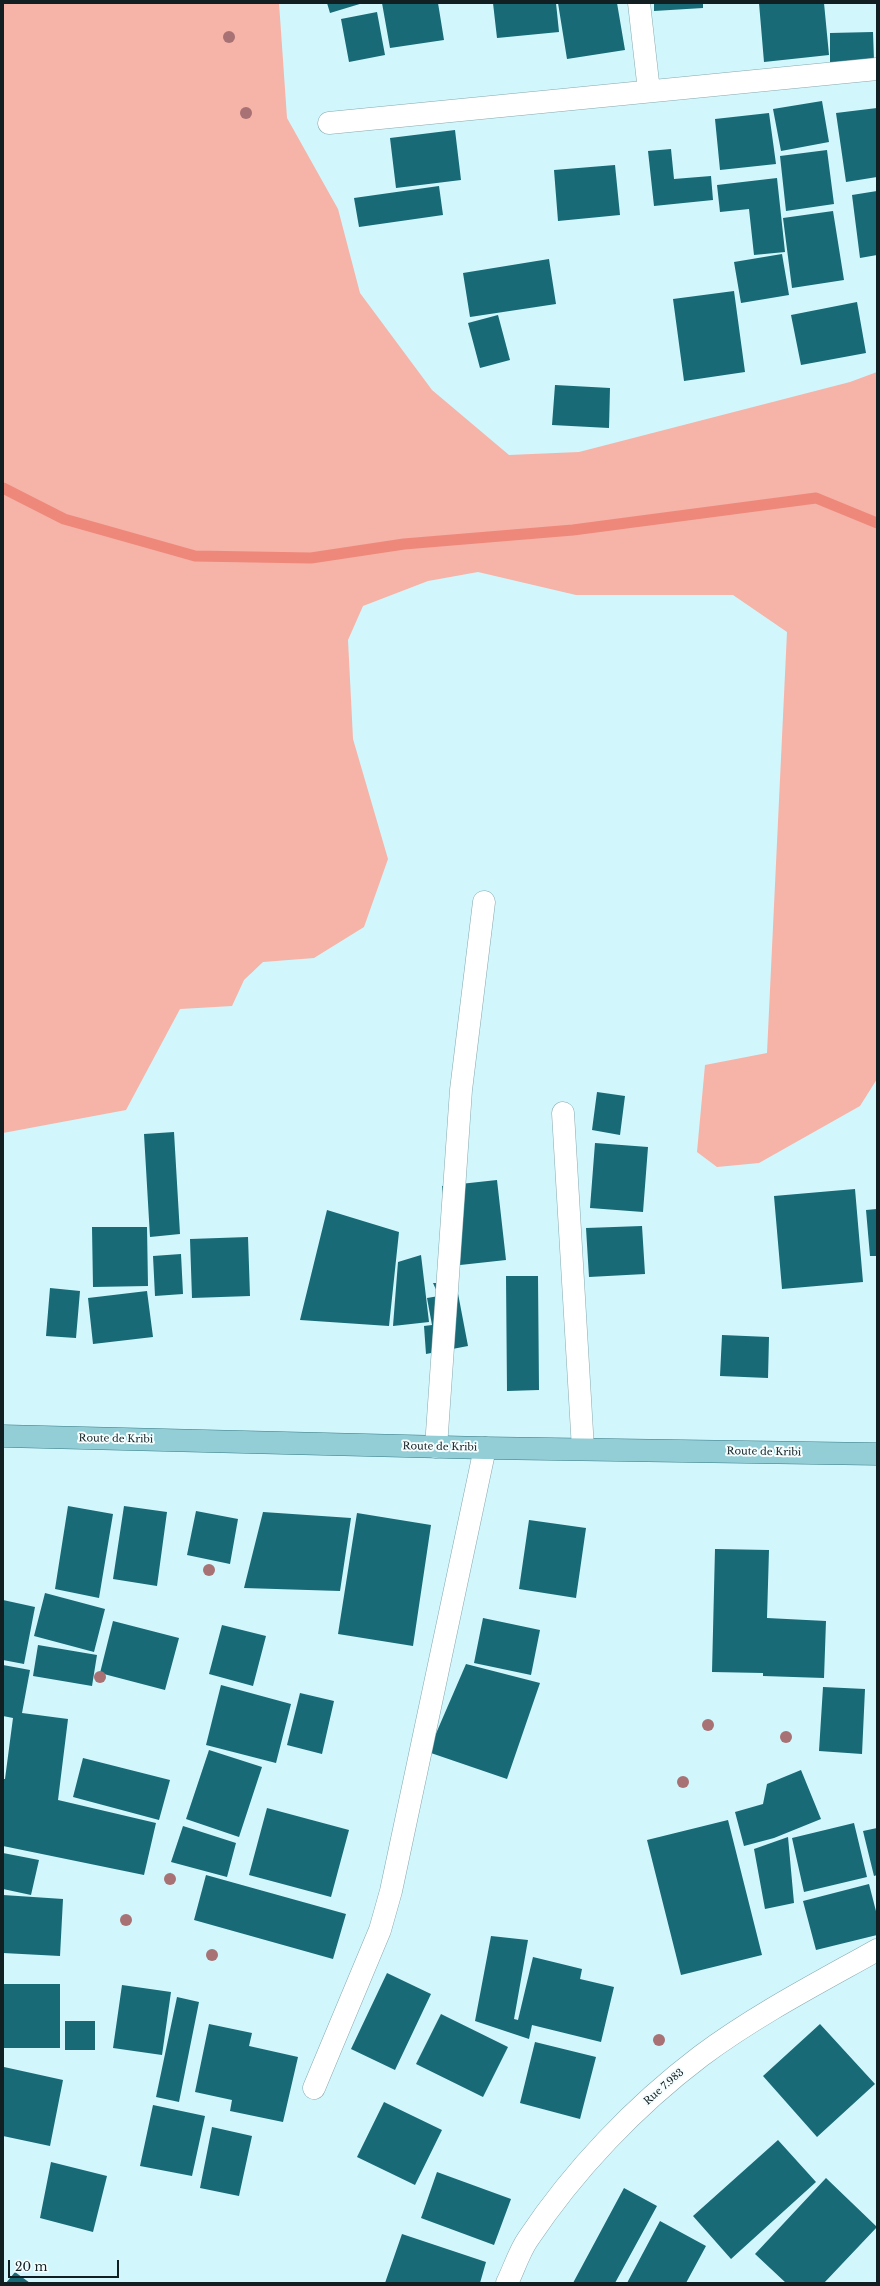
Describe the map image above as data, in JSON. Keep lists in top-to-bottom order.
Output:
{
  "streets": {
    "main road": ["Route de Kribi"],
    "street": ["Rue 7.983"]
  },
  "scale_bar": "20 m"
}
